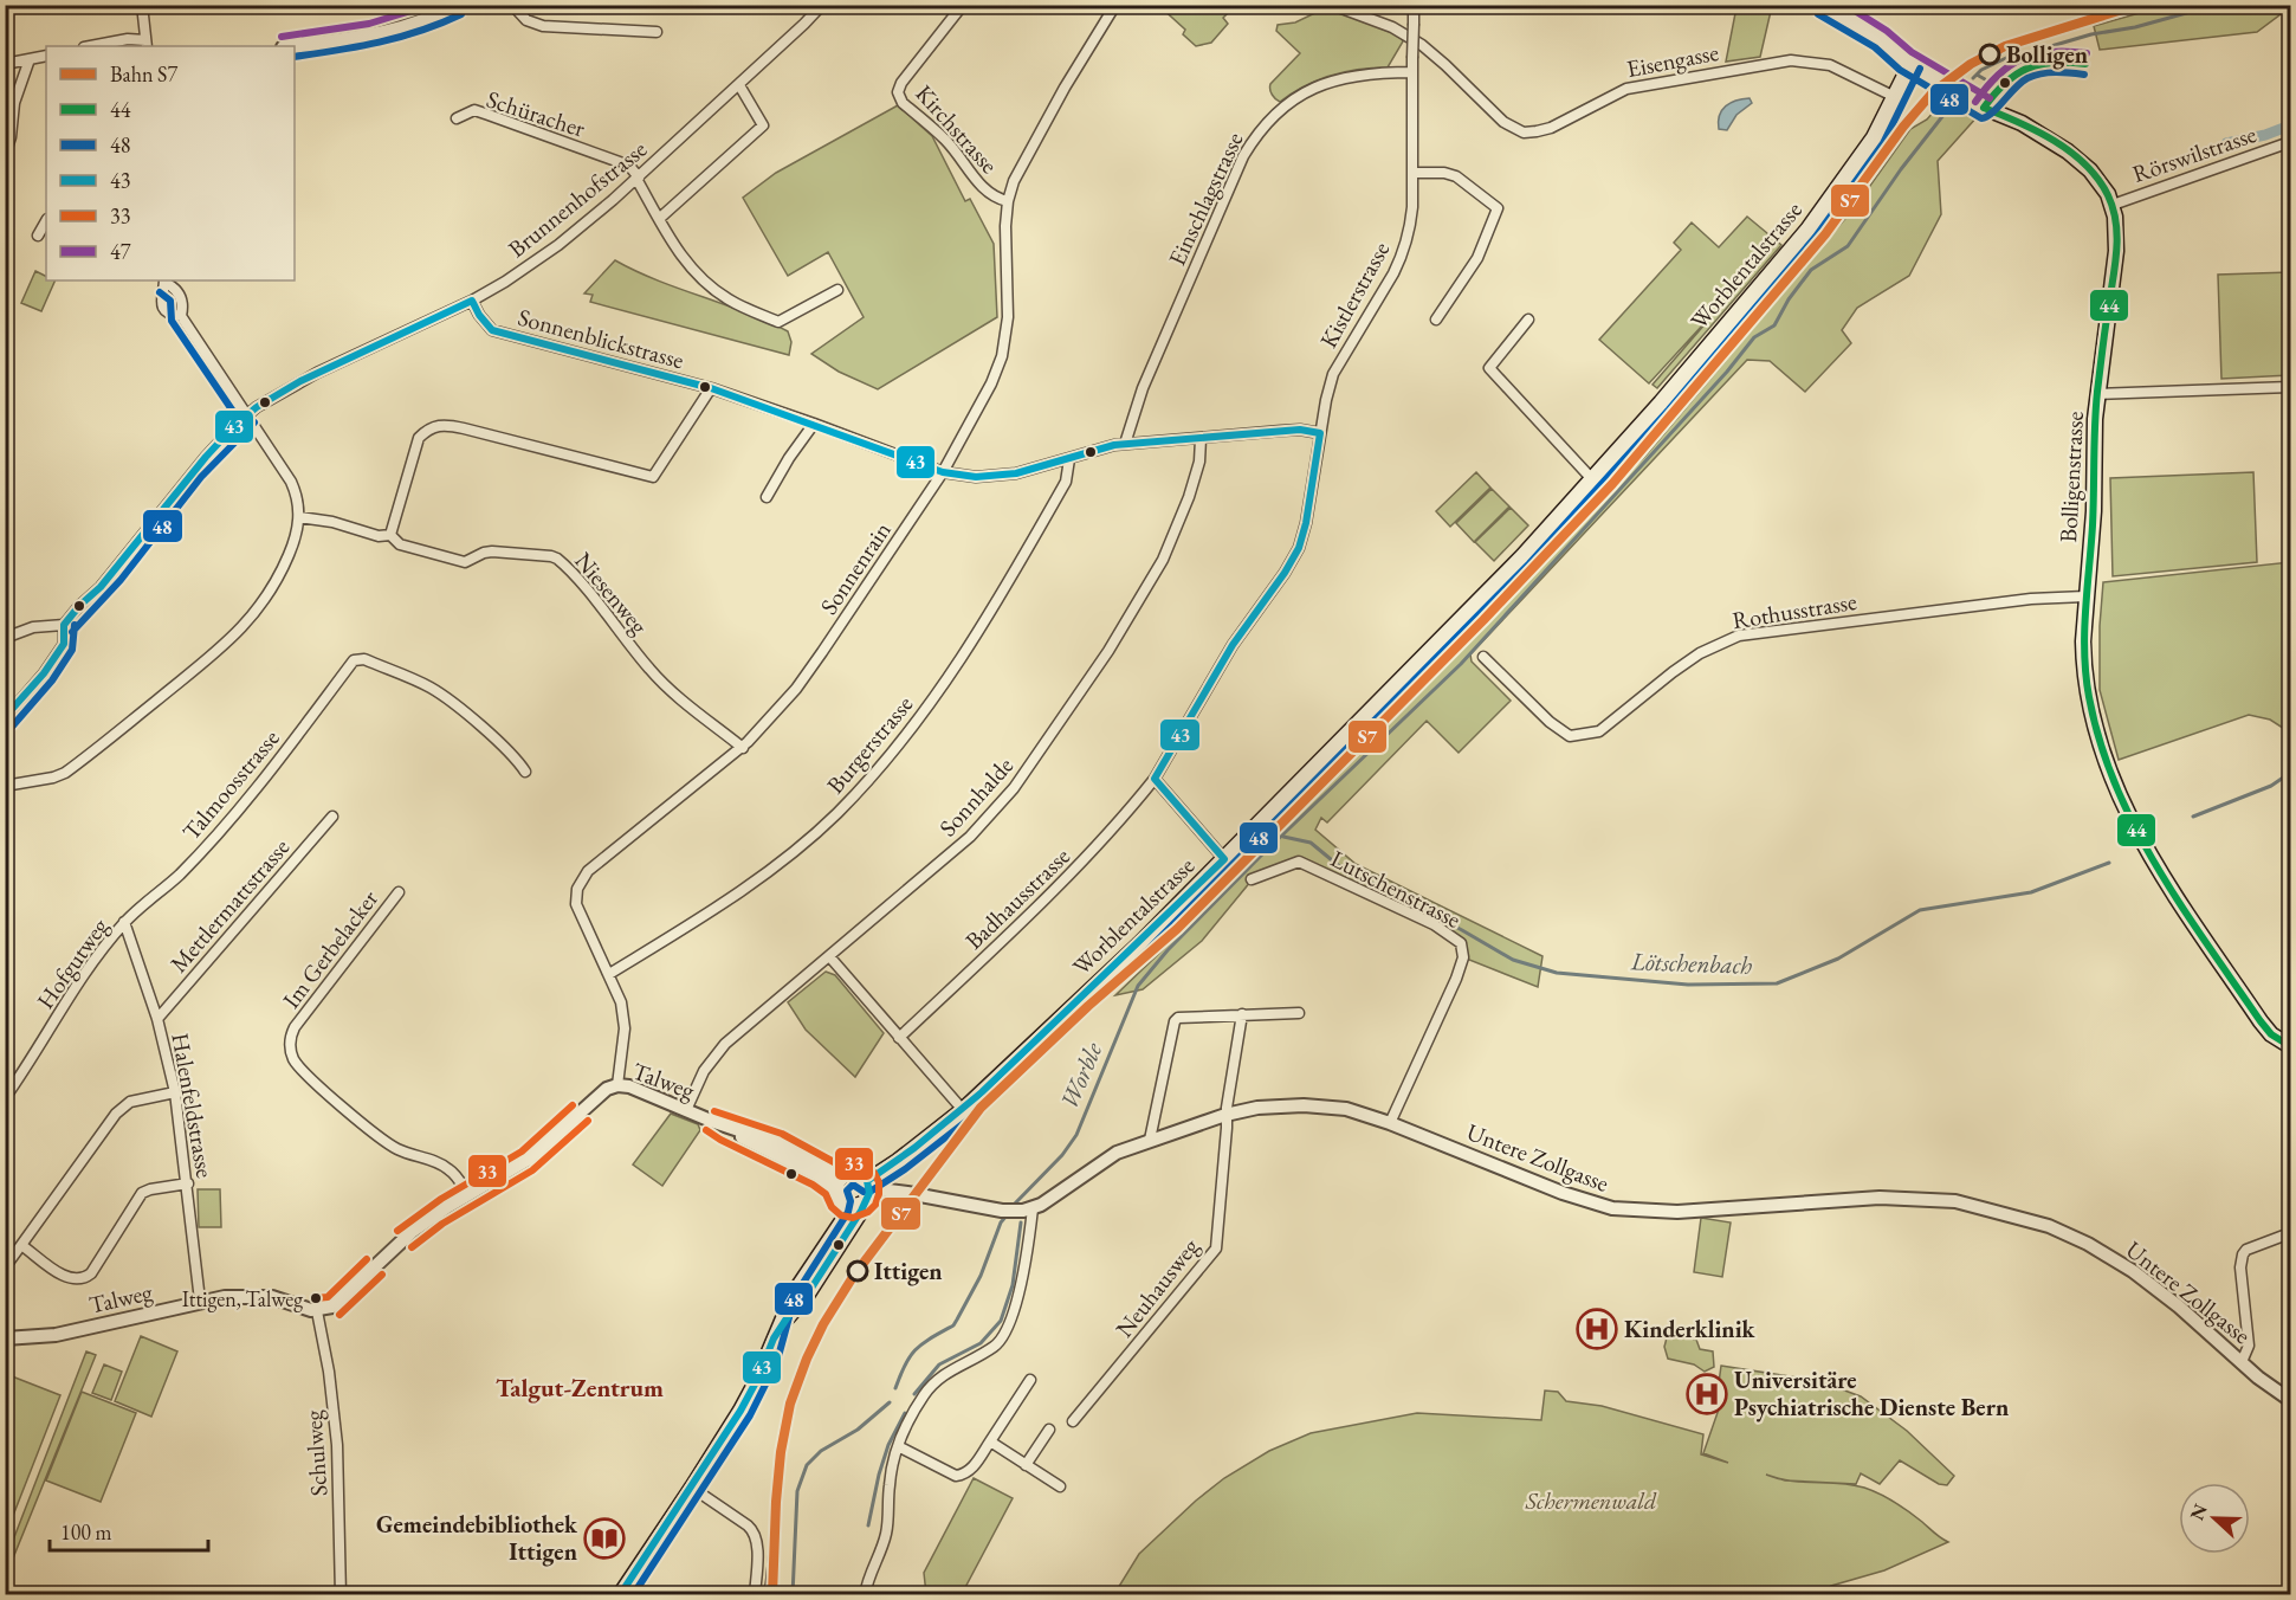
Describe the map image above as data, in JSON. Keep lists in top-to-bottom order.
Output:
{
  "streets": {
    "main road": ["Worblentalstrasse", "Bolligenstrasse"],
    "street": [
      "Eisengasse",
      "Schüracher",
      "Kirchstrasse",
      "Rörswilstrasse",
      "Brunnenhofstrasse",
      "Einschlagstrasse",
      "Kistlerstrasse",
      "Sonnenblickstrasse",
      "Sonnenrain",
      "Niesenweg",
      "Rothusstrasse",
      "Burgerstrasse",
      "Talmoosstrasse",
      "Sonnhalde",
      "Lutschenstrasse",
      "Badhausstrasse",
      "Mettlermattstrasse",
      "Im Gerbelacker",
      "Hofgutweg",
      "Talweg",
      "Halenfeldstrasse",
      "Untere Zollgasse",
      "Neuhausweg",
      "Schulweg"
    ]
  },
  "crossings": [
    ["Eisengasse", "Worblentalstrasse"],
    ["Schüracher", "Brunnenhofstrasse"],
    ["Kirchstrasse", "Sonnenrain"],
    ["Rörswilstrasse", "Bolligenstrasse"],
    ["Brunnenhofstrasse", "Sonnenblickstrasse"],
    ["Einschlagstrasse", "Kistlerstrasse"],
    ["Einschlagstrasse", "Sonnenblickstrasse"],
    ["Worblentalstrasse", "Bolligenstrasse"],
    ["Kistlerstrasse", "Sonnenblickstrasse"],
    ["Kistlerstrasse", "Badhausstrasse"],
    ["Sonnenblickstrasse", "Sonnenrain"],
    ["Sonnenblickstrasse", "Burgerstrasse"],
    ["Sonnenblickstrasse", "Sonnhalde"],
    ["Sonnenblickstrasse", "Badhausstrasse"],
    ["Bolligenstrasse", "Rothusstrasse"],
    ["Sonnenrain", "Niesenweg"],
    ["Sonnenrain", "Burgerstrasse"],
    ["Sonnenrain", "Talweg"],
    ["Talmoosstrasse", "Hofgutweg"],
    ["Talmoosstrasse", "Halenfeldstrasse"],
    ["Sonnhalde", "Talweg"],
    ["Lutschenstrasse", "Untere Zollgasse"],
    ["Mettlermattstrasse", "Halenfeldstrasse"],
    ["Im Gerbelacker", "Talweg"],
    ["Hofgutweg", "Halenfeldstrasse"],
    ["Talweg", "Halenfeldstrasse"],
    ["Talweg", "Schulweg"],
    ["Untere Zollgasse", "Neuhausweg"]
  ],
  "districts": ["Talgut-Zentrum"],
  "water": ["Lötschenbach", "Worble"],
  "parks": ["Schermenwald"],
  "places": {
    "other": ["Bolligen", "Ittigen", "Ittigen, Talweg"],
    "hospital": ["Kinderklinik", "Universitäre Psychiatrische Dienste Bern"],
    "library": ["Gemeindebibliothek Ittigen"]
  },
  "lines": [
    "rail line S7",
    "transit line 47",
    "transit line 48",
    "transit line 44",
    "transit line 43",
    "transit line 33"
  ],
  "legend": [
    "Bahn S7",
    "44",
    "48",
    "43",
    "33",
    "47"
  ],
  "scale_bar": "100 m",
  "north": "left"
}
